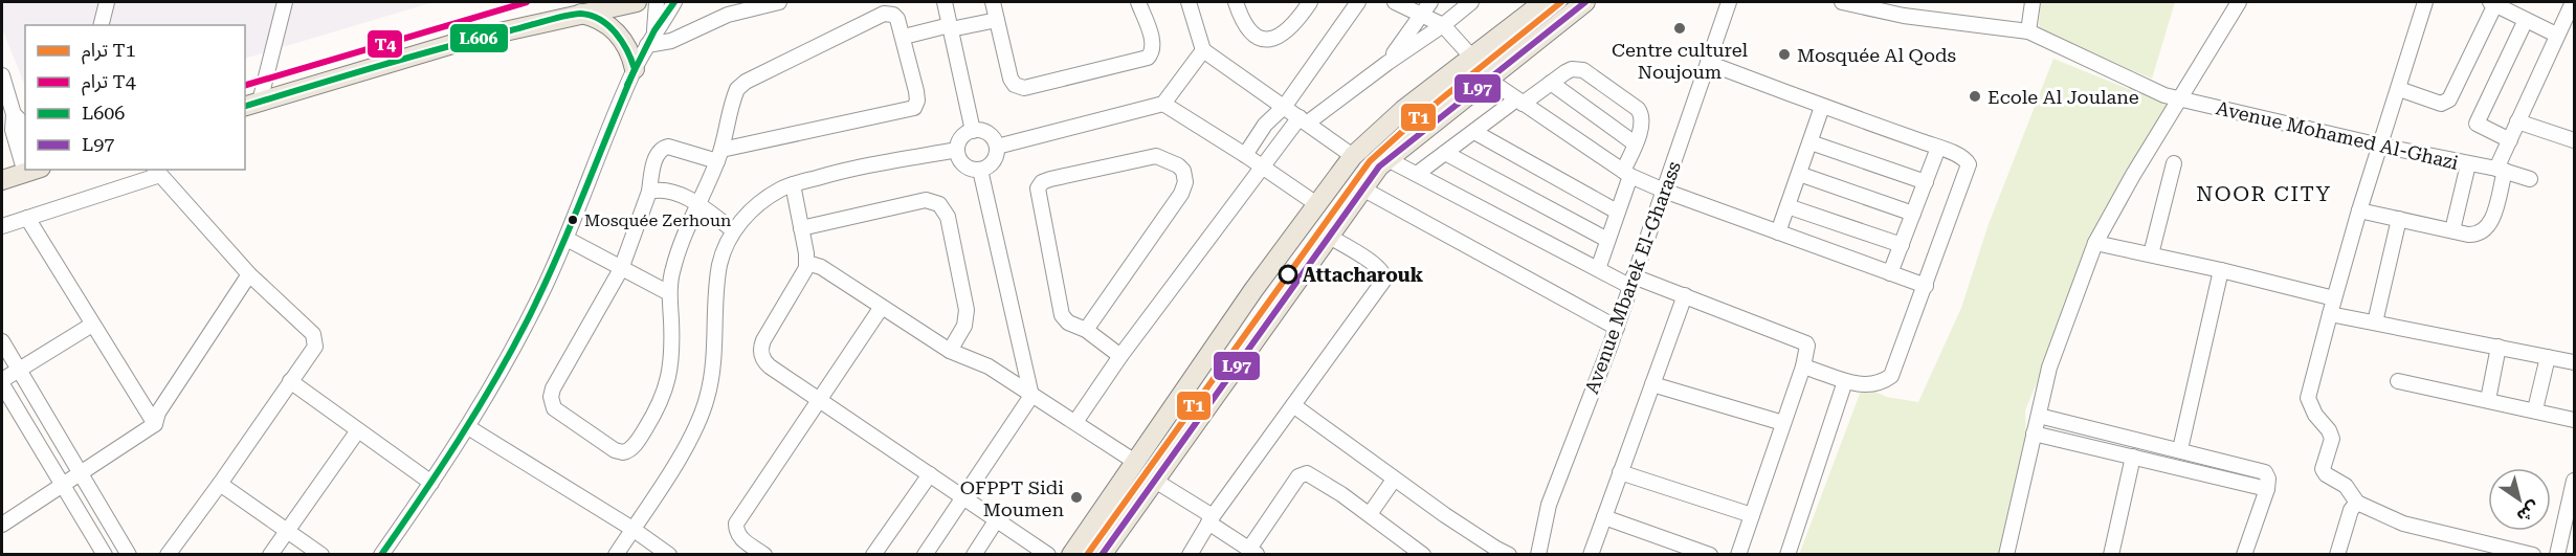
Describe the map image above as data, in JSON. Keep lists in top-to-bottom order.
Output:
{
  "streets": {
    "street": ["Avenue Mohamed Al-Ghazi", "Avenue Mbarek El-Gharass"]
  },
  "districts": ["NOOR CITY"],
  "places": [
    "Centre culturel Noujoum",
    "Mosquée Al Qods",
    "Ecole Al Joulane",
    "Mosquée Zerhoun",
    "Attacharouk",
    "OFPPT Sidi Moumen"
  ],
  "lines": [
    "tram line T1",
    "tram line T4",
    "transit line L606",
    "transit line L97"
  ],
  "legend": [
    "ترام T1",
    "ترام T4",
    "L606",
    "L97"
  ],
  "north": "bottom right"
}
